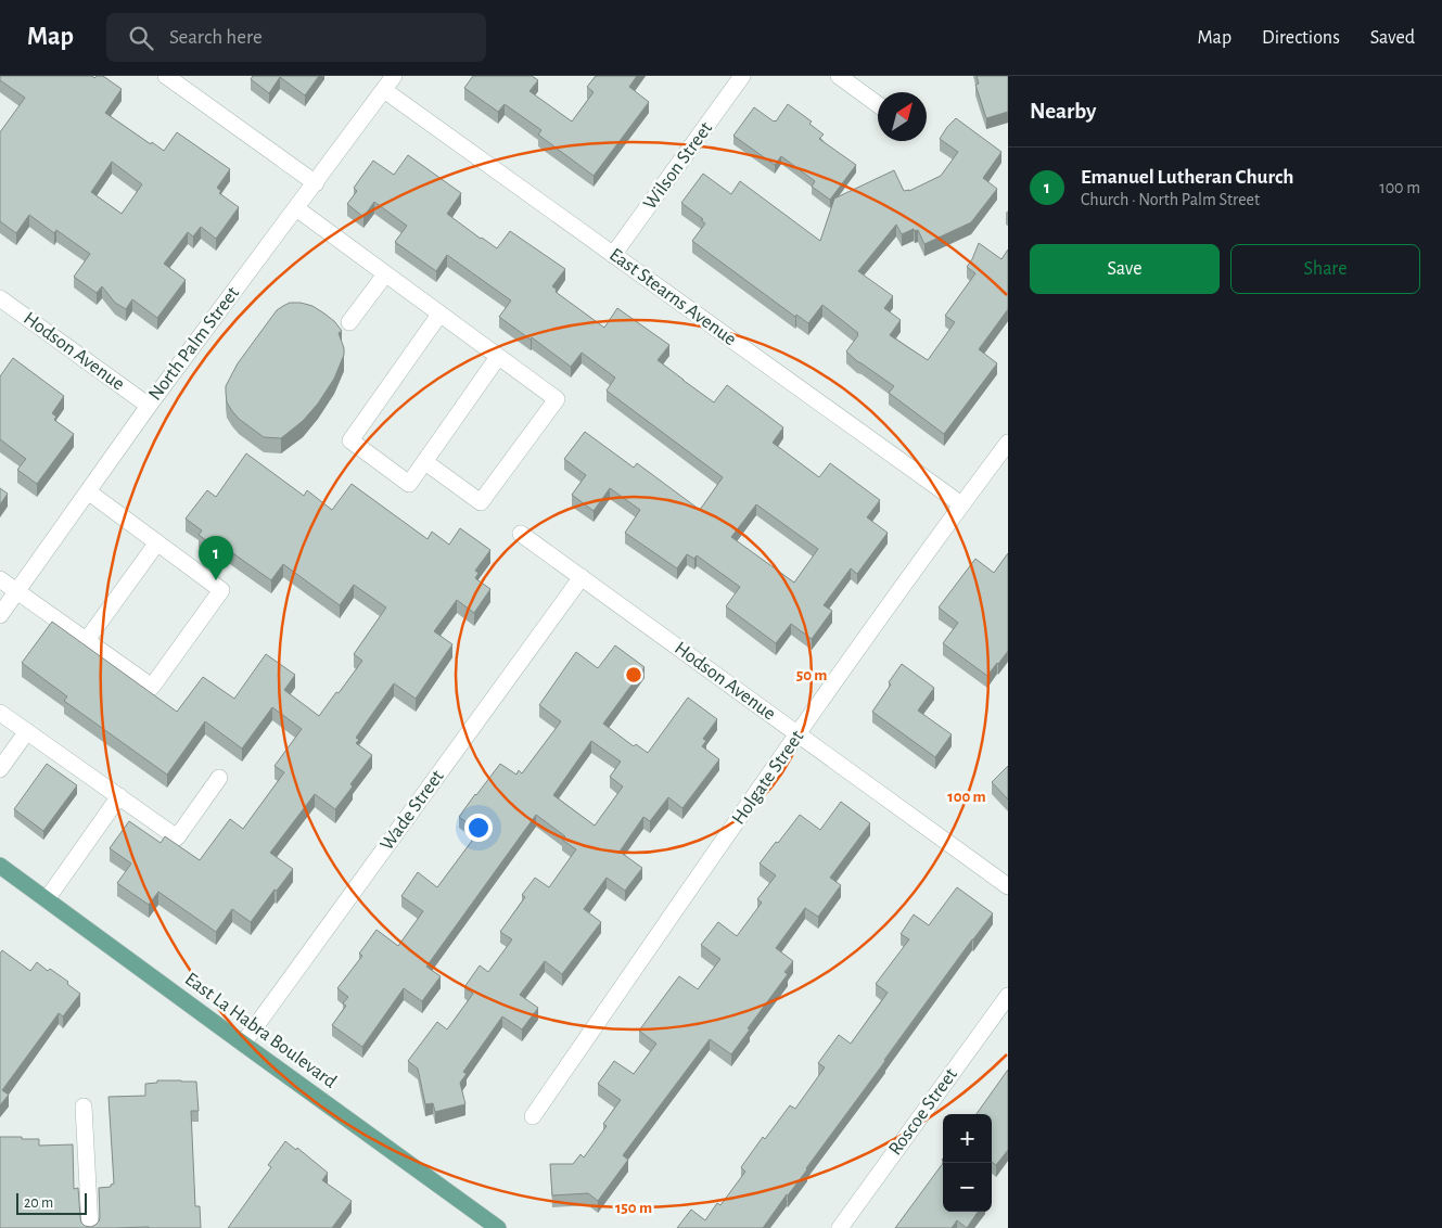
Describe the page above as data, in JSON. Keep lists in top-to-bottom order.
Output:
{
  "streets": {
    "main road": ["East La Habra Boulevard"],
    "street": [
      "Wilson Street",
      "East Stearns Avenue",
      "North Palm Street",
      "Hodson Avenue",
      "Holgate Street",
      "Wade Street",
      "Roscoe Street"
    ]
  },
  "crossings": [
    ["Wilson Street", "East Stearns Avenue"],
    ["East Stearns Avenue", "North Palm Street"],
    ["East Stearns Avenue", "Holgate Street"],
    ["North Palm Street", "Hodson Avenue"],
    ["Hodson Avenue", "Holgate Street"],
    ["Hodson Avenue", "Wade Street"],
    ["Wade Street", "East La Habra Boulevard"]
  ],
  "scale_bar": "20 m",
  "north": "top right",
  "page": {
    "header": "Map",
    "search": "Search here",
    "nav": ["Map", "Directions", "Saved"],
    "heading": "Nearby",
    "list": [
      {
        "mark": "1",
        "name": "Emanuel Lutheran Church",
        "note": "Church · North Palm Street",
        "value": "100 m"
      }
    ],
    "buttons": ["Save", "Share"],
    "pins": "1",
    "map_buttons": ["+", "−"],
    "scale": "20 m"
  },
  "rings": ["50 m", "100 m", "150 m"]
}
